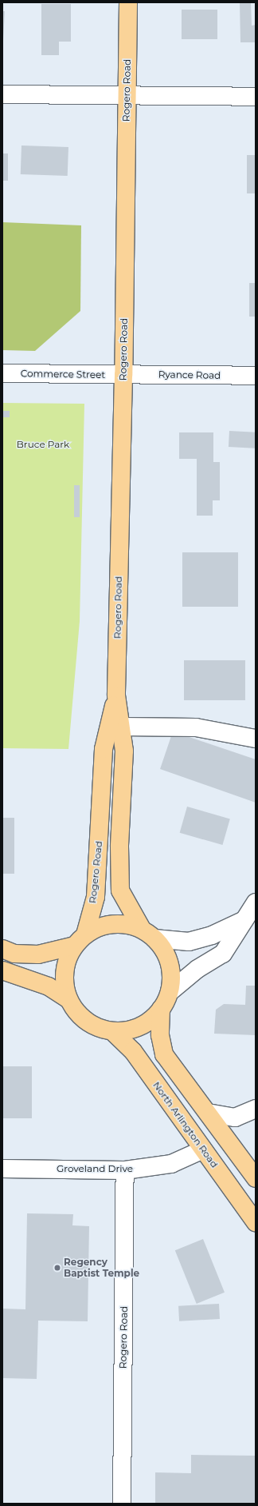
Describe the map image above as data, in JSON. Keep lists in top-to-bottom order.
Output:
{
  "streets": {
    "main road": ["Rogero Road", "North Arlington Road"],
    "street": ["Commerce Street", "Ryance Road", "Groveland Drive"]
  },
  "crossings": [
    ["Rogero Road", "Commerce Street"],
    ["Rogero Road", "Ryance Road"],
    ["Rogero Road", "North Arlington Road"],
    ["Rogero Road", "Groveland Drive"],
    ["Commerce Street", "Ryance Road"],
    ["North Arlington Road", "Groveland Drive"]
  ],
  "parks": ["Bruce Park"],
  "places": ["Regency Baptist Temple"]
}
